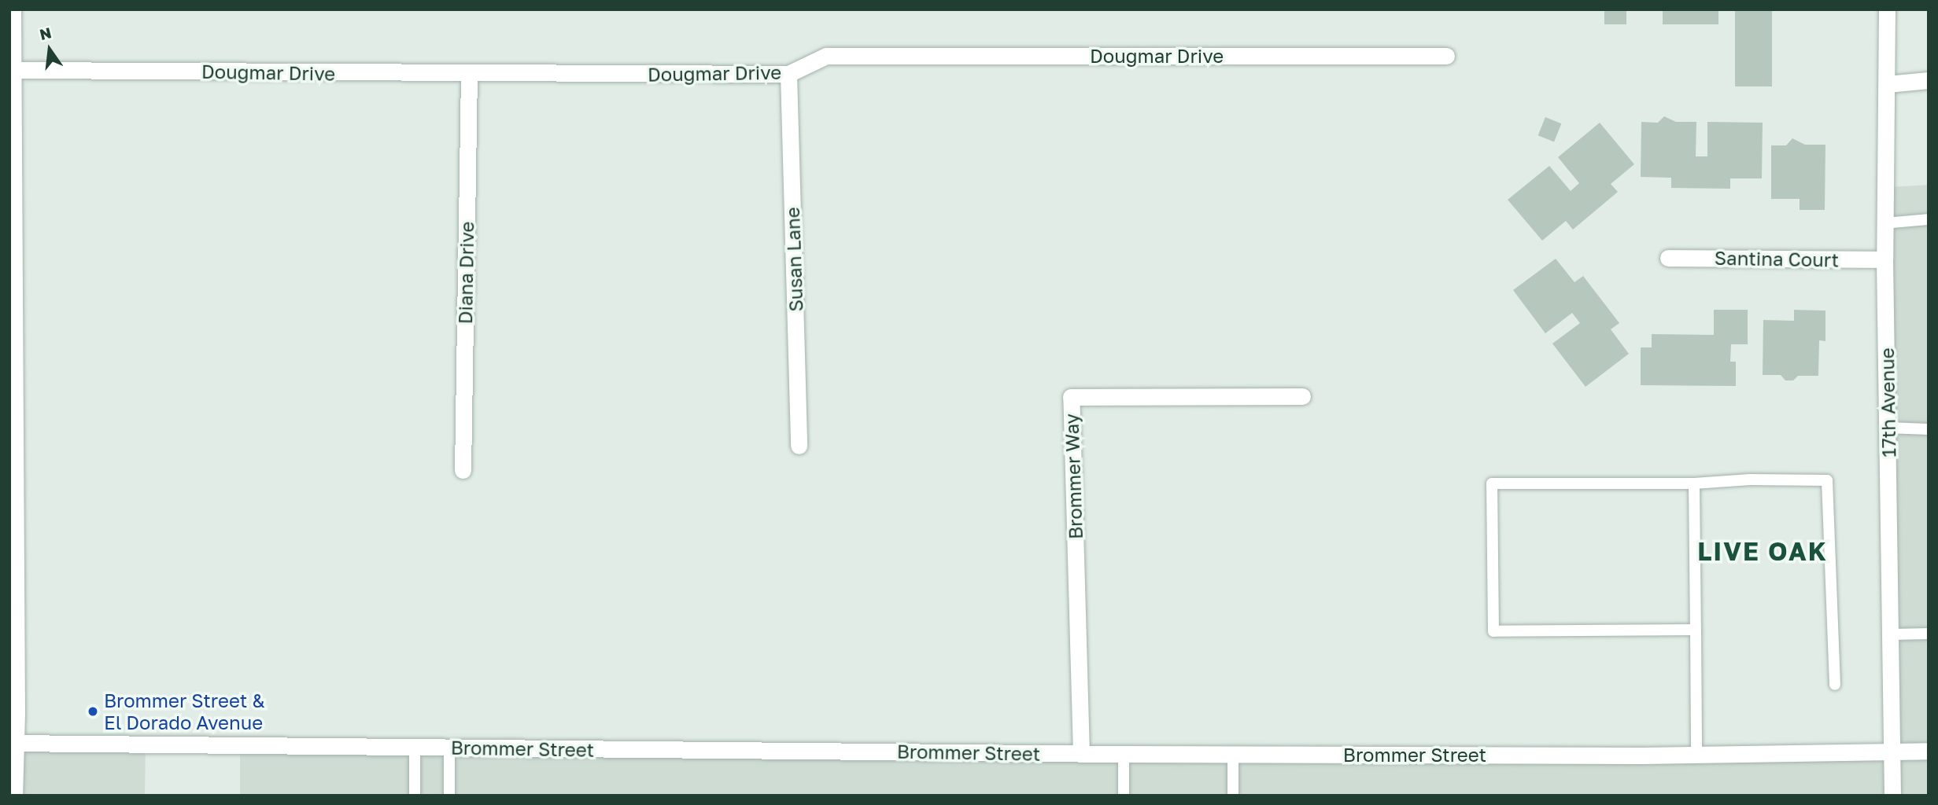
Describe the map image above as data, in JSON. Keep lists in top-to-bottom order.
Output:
{
  "streets": {
    "street": [
      "Dougmar Drive",
      "Santina Court",
      "Susan Lane",
      "Diana Drive",
      "17th Avenue",
      "Brommer Way",
      "Brommer Street"
    ]
  },
  "crossings": [
    ["Dougmar Drive", "Susan Lane"],
    ["Dougmar Drive", "Diana Drive"],
    ["Santina Court", "17th Avenue"],
    ["17th Avenue", "Brommer Street"],
    ["Brommer Way", "Brommer Street"]
  ],
  "districts": ["LIVE OAK"],
  "places": ["Brommer Street & El Dorado Avenue"],
  "north": "top"
}
